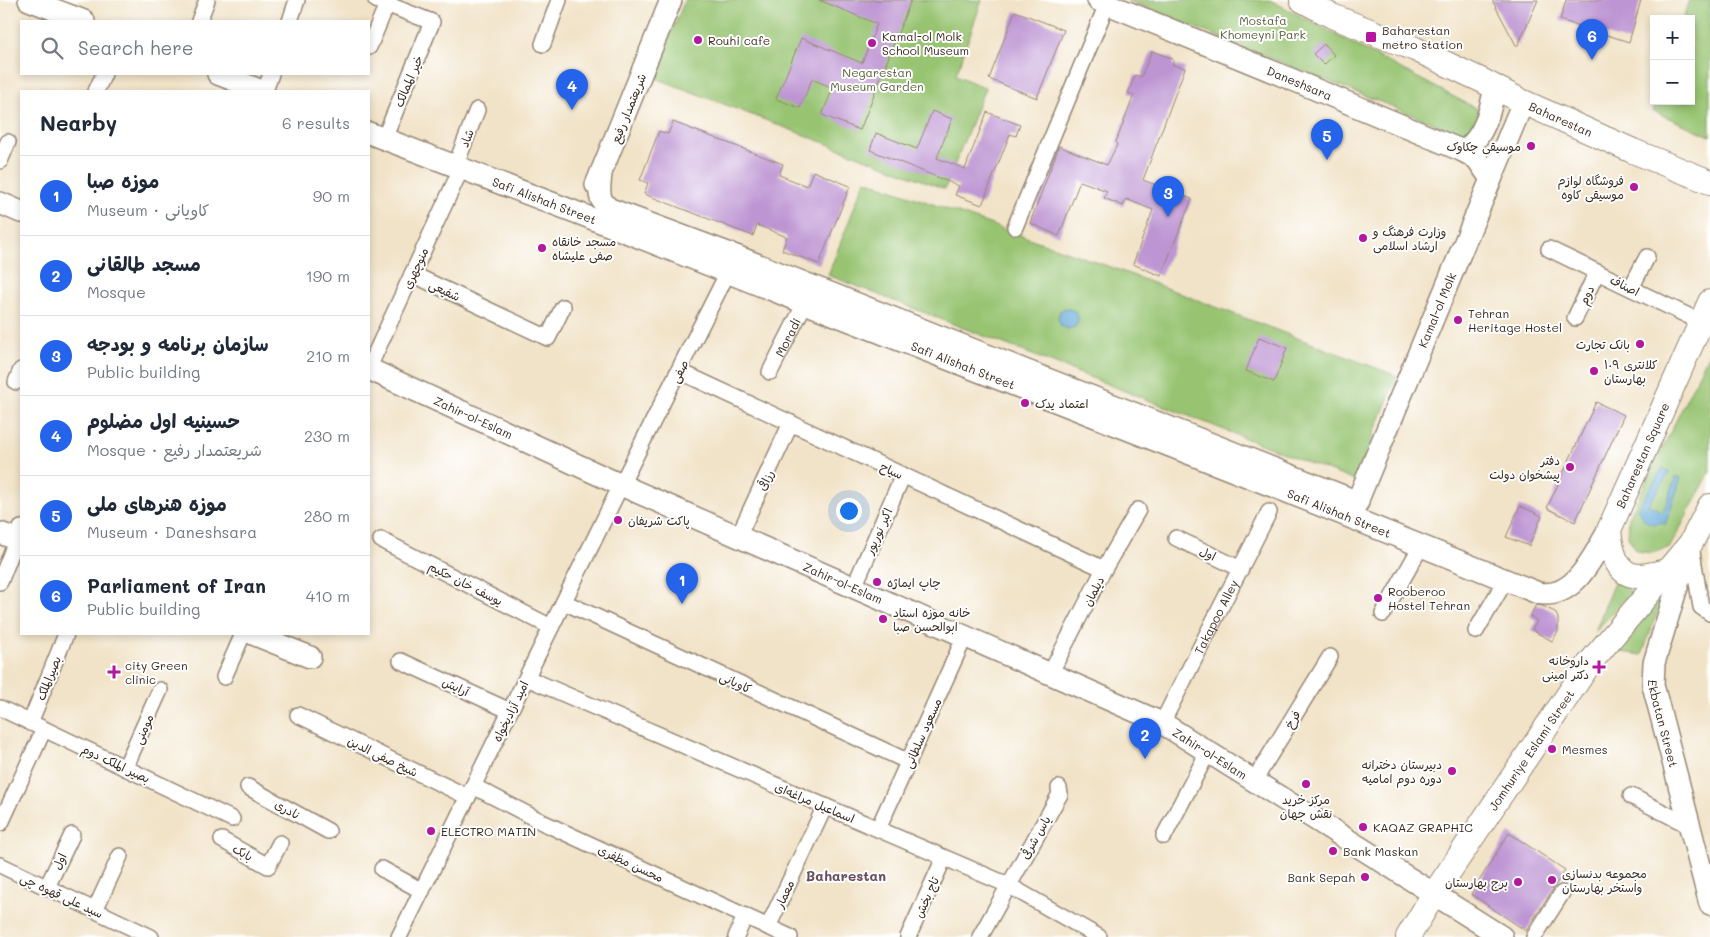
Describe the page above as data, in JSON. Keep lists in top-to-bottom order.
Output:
{
  "streets": {
    "main road": ["Baharestan", "Baharestan Square", "Jomhuriye Eslami Street"],
    "street": [
      "خیر الممالک",
      "Daneshsara",
      "شریعتمدار رفیع",
      "شاد",
      "Safi Alishah Street",
      "منوچهری",
      "اصناف",
      "شفیعی",
      "دوم",
      "Kamal-ol Molk",
      "Moradi",
      "صفی",
      "Zahir-ol-Eslam",
      "سیاح",
      "رزاقی",
      "اکبر نورپور",
      "اول",
      "یوسف خان حکیم",
      "دیلمان",
      "Takapoo Alley",
      "بصیرالملک",
      "کاویانی",
      "آرایش",
      "امید آزادیخواه",
      "فرخ",
      "Ekbatan Street",
      "مومنی",
      "مسعود سلطانی",
      "شیخ صفی الدین",
      "بصیر الملک دوم",
      "اسماعیل مراغه‌ای",
      "نادری",
      "یاس شرقی",
      "بابک",
      "محسن مظفری",
      "معمار",
      "سید علی قهوه چی",
      "تاج بخش"
    ]
  },
  "crossings": [
    ["خیر الممالک", "Safi Alishah Street"],
    ["Daneshsara", "Kamal-ol Molk"],
    ["شریعتمدار رفیع", "Safi Alishah Street"],
    ["Baharestan", "Kamal-ol Molk"],
    ["شاد", "Safi Alishah Street"],
    ["شاد", "منوچهری"],
    ["Safi Alishah Street", "منوچهری"],
    ["Safi Alishah Street", "Kamal-ol Molk"],
    ["Safi Alishah Street", "Moradi"],
    ["Safi Alishah Street", "صفی"],
    ["Safi Alishah Street", "Baharestan Square"],
    ["منوچهری", "شفیعی"],
    ["اصناف", "دوم"],
    ["اصناف", "Baharestan Square"],
    ["صفی", "Zahir-ol-Eslam"],
    ["صفی", "سیاح"],
    ["صفی", "امید آزادیخواه"],
    ["Zahir-ol-Eslam", "رزاقی"],
    ["Zahir-ol-Eslam", "اکبر نورپور"],
    ["Zahir-ol-Eslam", "دیلمان"],
    ["Zahir-ol-Eslam", "Takapoo Alley"],
    ["Zahir-ol-Eslam", "امید آزادیخواه"],
    ["Zahir-ol-Eslam", "فرخ"],
    ["Zahir-ol-Eslam", "مسعود سلطانی"],
    ["Zahir-ol-Eslam", "Jomhuriye Eslami Street"],
    ["سیاح", "رزاقی"],
    ["سیاح", "اکبر نورپور"],
    ["سیاح", "دیلمان"],
    ["اول", "Takapoo Alley"],
    ["اول", "سید علی قهوه چی"],
    ["یوسف خان حکیم", "امید آزادیخواه"],
    ["بصیرالملک", "بصیر الملک دوم"],
    ["کاویانی", "امید آزادیخواه"],
    ["کاویانی", "مسعود سلطانی"],
    ["آرایش", "امید آزادیخواه"],
    ["امید آزادیخواه", "شیخ صفی الدین"],
    ["امید آزادیخواه", "اسماعیل مراغه‌ای"],
    ["امید آزادیخواه", "محسن مظفری"],
    ["مومنی", "بصیر الملک دوم"],
    ["مسعود سلطانی", "اسماعیل مراغه‌ای"],
    ["شیخ صفی الدین", "محسن مظفری"],
    ["اسماعیل مراغه‌ای", "یاس شرقی"],
    ["اسماعیل مراغه‌ای", "معمار"],
    ["اسماعیل مراغه‌ای", "تاج بخش"],
    ["محسن مظفری", "معمار"]
  ],
  "districts": ["Baharestan"],
  "parks": ["Mostafa Khomeyni Park", "Negarestan Museum Garden"],
  "places": {
    "transit": ["Baharestan metro station"],
    "other": [
      "Rouhi cafe",
      "Kamal-ol Molk School Museum",
      "موسیقی چکاوک",
      "فروشگاه لوازم موسیقی کاوه",
      "وزارت فرهنگ و ارشاد اسلامی",
      "مسجد خانقاه صفی علیشاه",
      "Tehran Heritage Hostel",
      "بانک تجارت",
      "کلانتری ۱۰۹ بهارستان",
      "اعتماد یدک",
      "دفتر پیشخوان دولت",
      "پاکت شریفان",
      "چاپ ایماژه",
      "Rooberoo Hostel Tehran",
      "خانه موزه استاد ابوالحسن صبا",
      "Mesmes",
      "دبیرستان دخترانه دوره دوم امامیه",
      "مرکز خرید نقش جهان",
      "KAQAZ GRAPHIC",
      "ELECTRO MATIN",
      "Bank Maskan",
      "Bank Sepah",
      "مجموعه بدنسازی واستخر بهارستان",
      "برج بهارستان"
    ],
    "health": ["داروخانه دکتر امینی", "city Green clinic"]
  },
  "page": {
    "map_buttons": ["+", "−"],
    "pins": [
      "6",
      "4",
      "5",
      "3",
      "1",
      "2"
    ],
    "search": "Search here",
    "heading": ["Nearby", "6 results"],
    "list": [
      {
        "mark": "1",
        "name": "موزه صبا",
        "note": "Museum · کاویانی",
        "value": "90 m"
      },
      {
        "mark": "2",
        "name": "مسجد طالقانی",
        "note": "Mosque",
        "value": "190 m"
      },
      {
        "mark": "3",
        "name": "سازمان برنامه و بودجه",
        "note": "Public building",
        "value": "210 m"
      },
      {
        "mark": "4",
        "name": "حسینیه اول مضلوم",
        "note": "Mosque · شریعتمدار رفیع",
        "value": "230 m"
      },
      {
        "mark": "5",
        "name": "موزه هنرهای ملی",
        "note": "Museum · Daneshsara",
        "value": "280 m"
      },
      {
        "mark": "6",
        "name": "Parliament of Iran",
        "note": "Public building",
        "value": "410 m"
      }
    ]
  }
}
